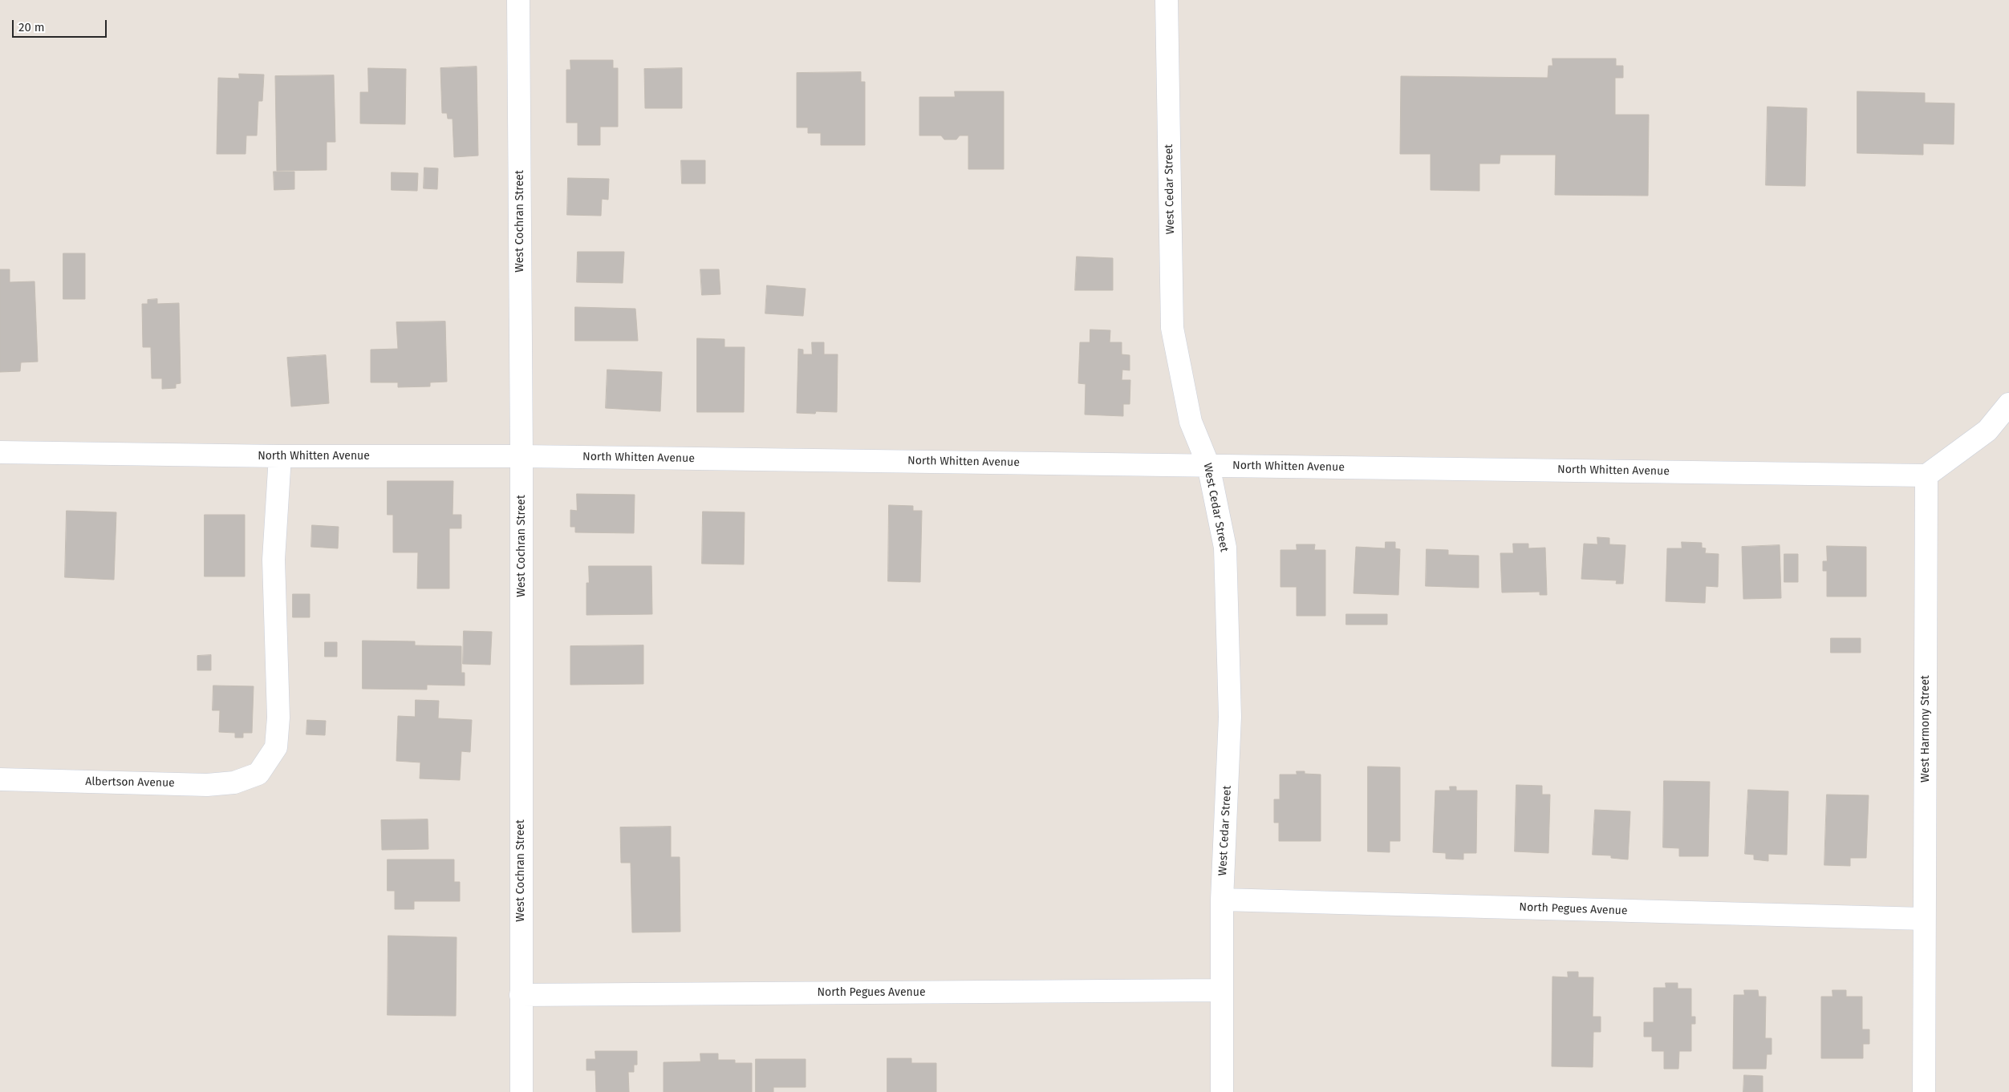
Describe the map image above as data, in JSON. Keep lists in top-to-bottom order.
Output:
{
  "streets": {
    "street": [
      "West Cedar Street",
      "West Cochran Street",
      "North Whitten Avenue",
      "West Harmony Street",
      "Albertson Avenue",
      "North Pegues Avenue"
    ]
  },
  "crossings": [
    ["West Cedar Street", "North Whitten Avenue"],
    ["West Cedar Street", "North Pegues Avenue"],
    ["West Cochran Street", "North Whitten Avenue"],
    ["West Cochran Street", "North Pegues Avenue"],
    ["North Whitten Avenue", "West Harmony Street"],
    ["North Whitten Avenue", "Albertson Avenue"],
    ["West Harmony Street", "North Pegues Avenue"]
  ],
  "scale_bar": "20 m"
}
